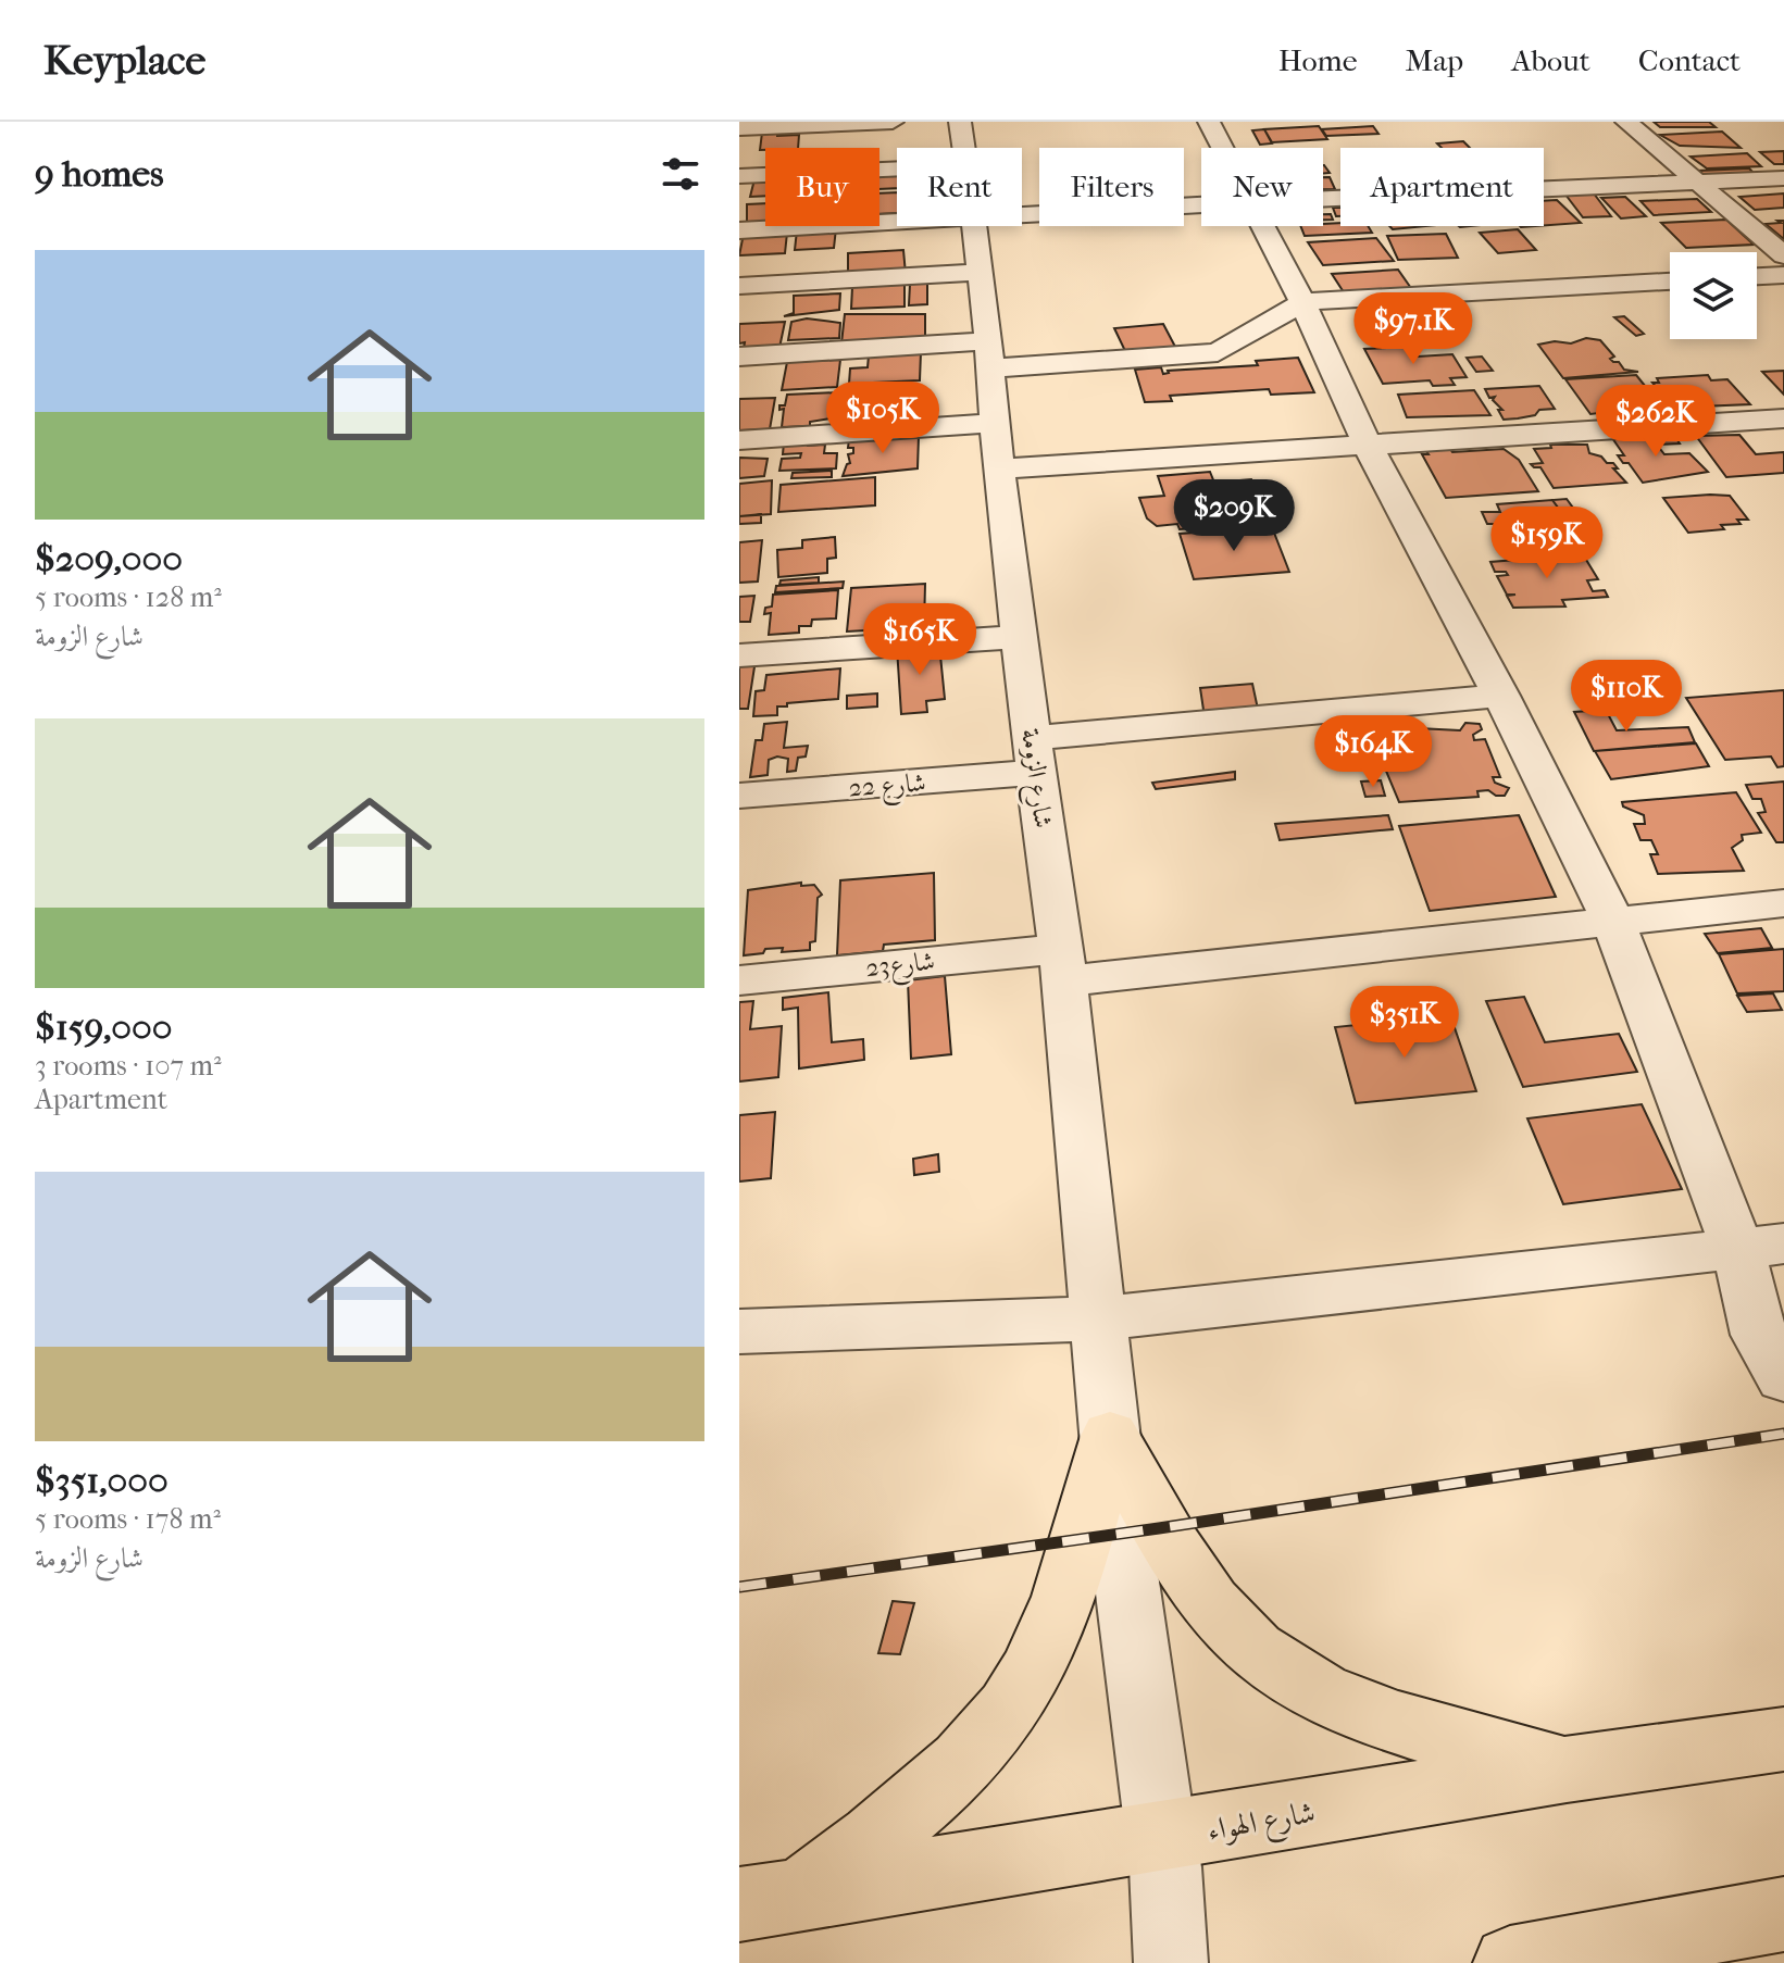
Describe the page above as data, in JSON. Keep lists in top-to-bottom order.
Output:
{
  "streets": {
    "highway": ["شارع الهواء"],
    "street": ["شارع الزومة", "شارع 22", "شارع23"]
  },
  "crossings": [
    ["شارع الزومة", "شارع 22"],
    ["شارع الزومة", "شارع23"],
    ["شارع الزومة", "شارع الهواء"]
  ],
  "page": {
    "header": "Keyplace",
    "nav": [
      "Home",
      "Map",
      "About",
      "Contact"
    ],
    "heading": "9 homes",
    "chip": [
      "Buy",
      "Rent",
      "Filters",
      "New",
      "Apartment"
    ],
    "list": [
      {
        "name": "$209,000",
        "note": "5 rooms · 128 m² · شارع الزومة"
      },
      {
        "name": "$159,000",
        "note": "3 rooms · 107 m² · Apartment"
      },
      {
        "name": "$351,000",
        "note": "5 rooms · 178 m² · شارع الزومة"
      }
    ],
    "price": [
      "$97.1K",
      "$105K",
      "$262K",
      "$209K",
      "$159K",
      "$165K",
      "$110K",
      "$164K",
      "$351K"
    ]
  }
}
